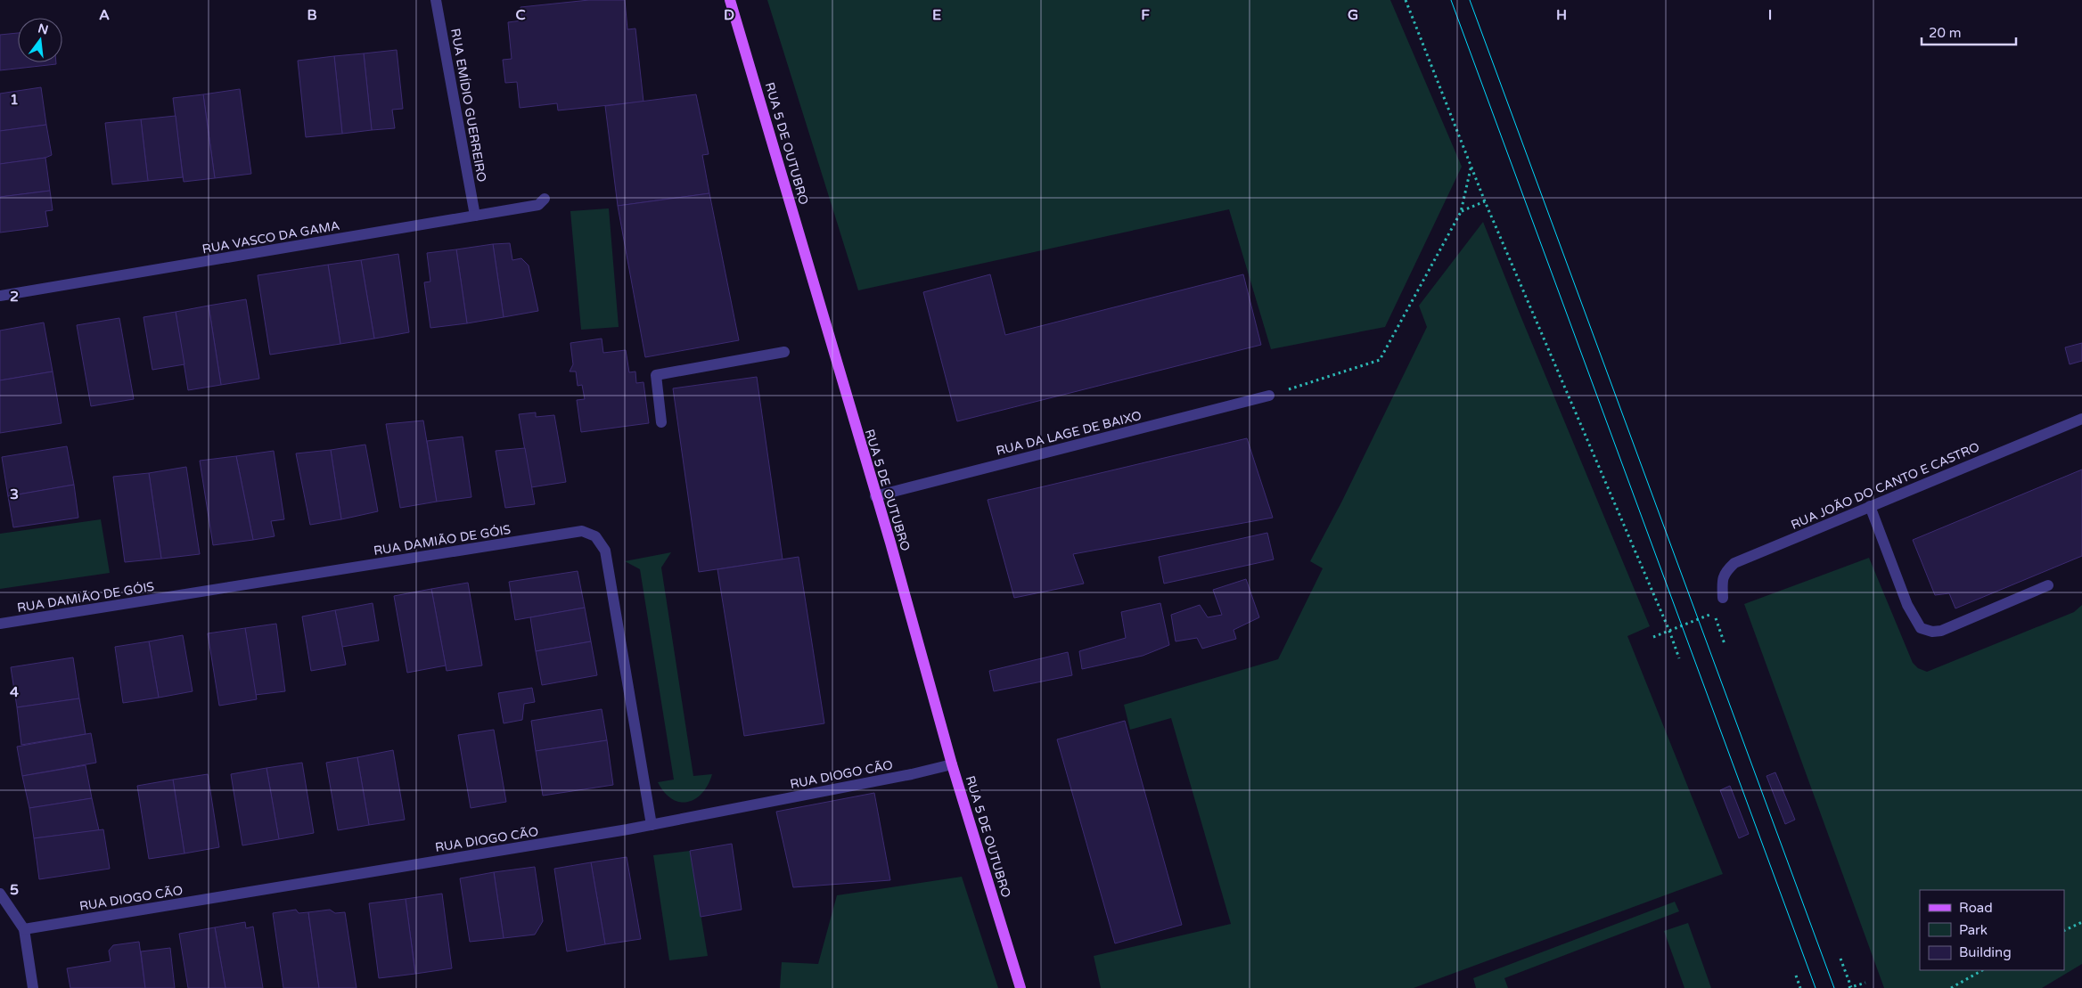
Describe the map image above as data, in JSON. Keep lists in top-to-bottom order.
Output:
{
  "streets": {
    "main road": ["RUA 5 DE OUTUBRO"],
    "street": [
      "RUA EMÍDIO GUERREIRO",
      "RUA VASCO DA GAMA",
      "RUA DA LAGE DE BAIXO",
      "RUA JOÃO DO CANTO E CASTRO",
      "RUA DAMIÃO DE GÓIS",
      "RUA DIOGO CÃO"
    ]
  },
  "crossings": [
    ["RUA EMÍDIO GUERREIRO", "RUA VASCO DA GAMA"],
    ["RUA 5 DE OUTUBRO", "RUA DA LAGE DE BAIXO"],
    ["RUA 5 DE OUTUBRO", "RUA DIOGO CÃO"],
    ["RUA DAMIÃO DE GÓIS", "RUA DIOGO CÃO"]
  ],
  "legend": ["Road", "Park", "Building"],
  "scale_bar": "20 m",
  "north": "top",
  "grid": {
    "columns": [
      "A",
      "B",
      "C",
      "D",
      "E",
      "F",
      "G",
      "H",
      "I"
    ],
    "rows": [
      "1",
      "2",
      "3",
      "4",
      "5"
    ]
  }
}
